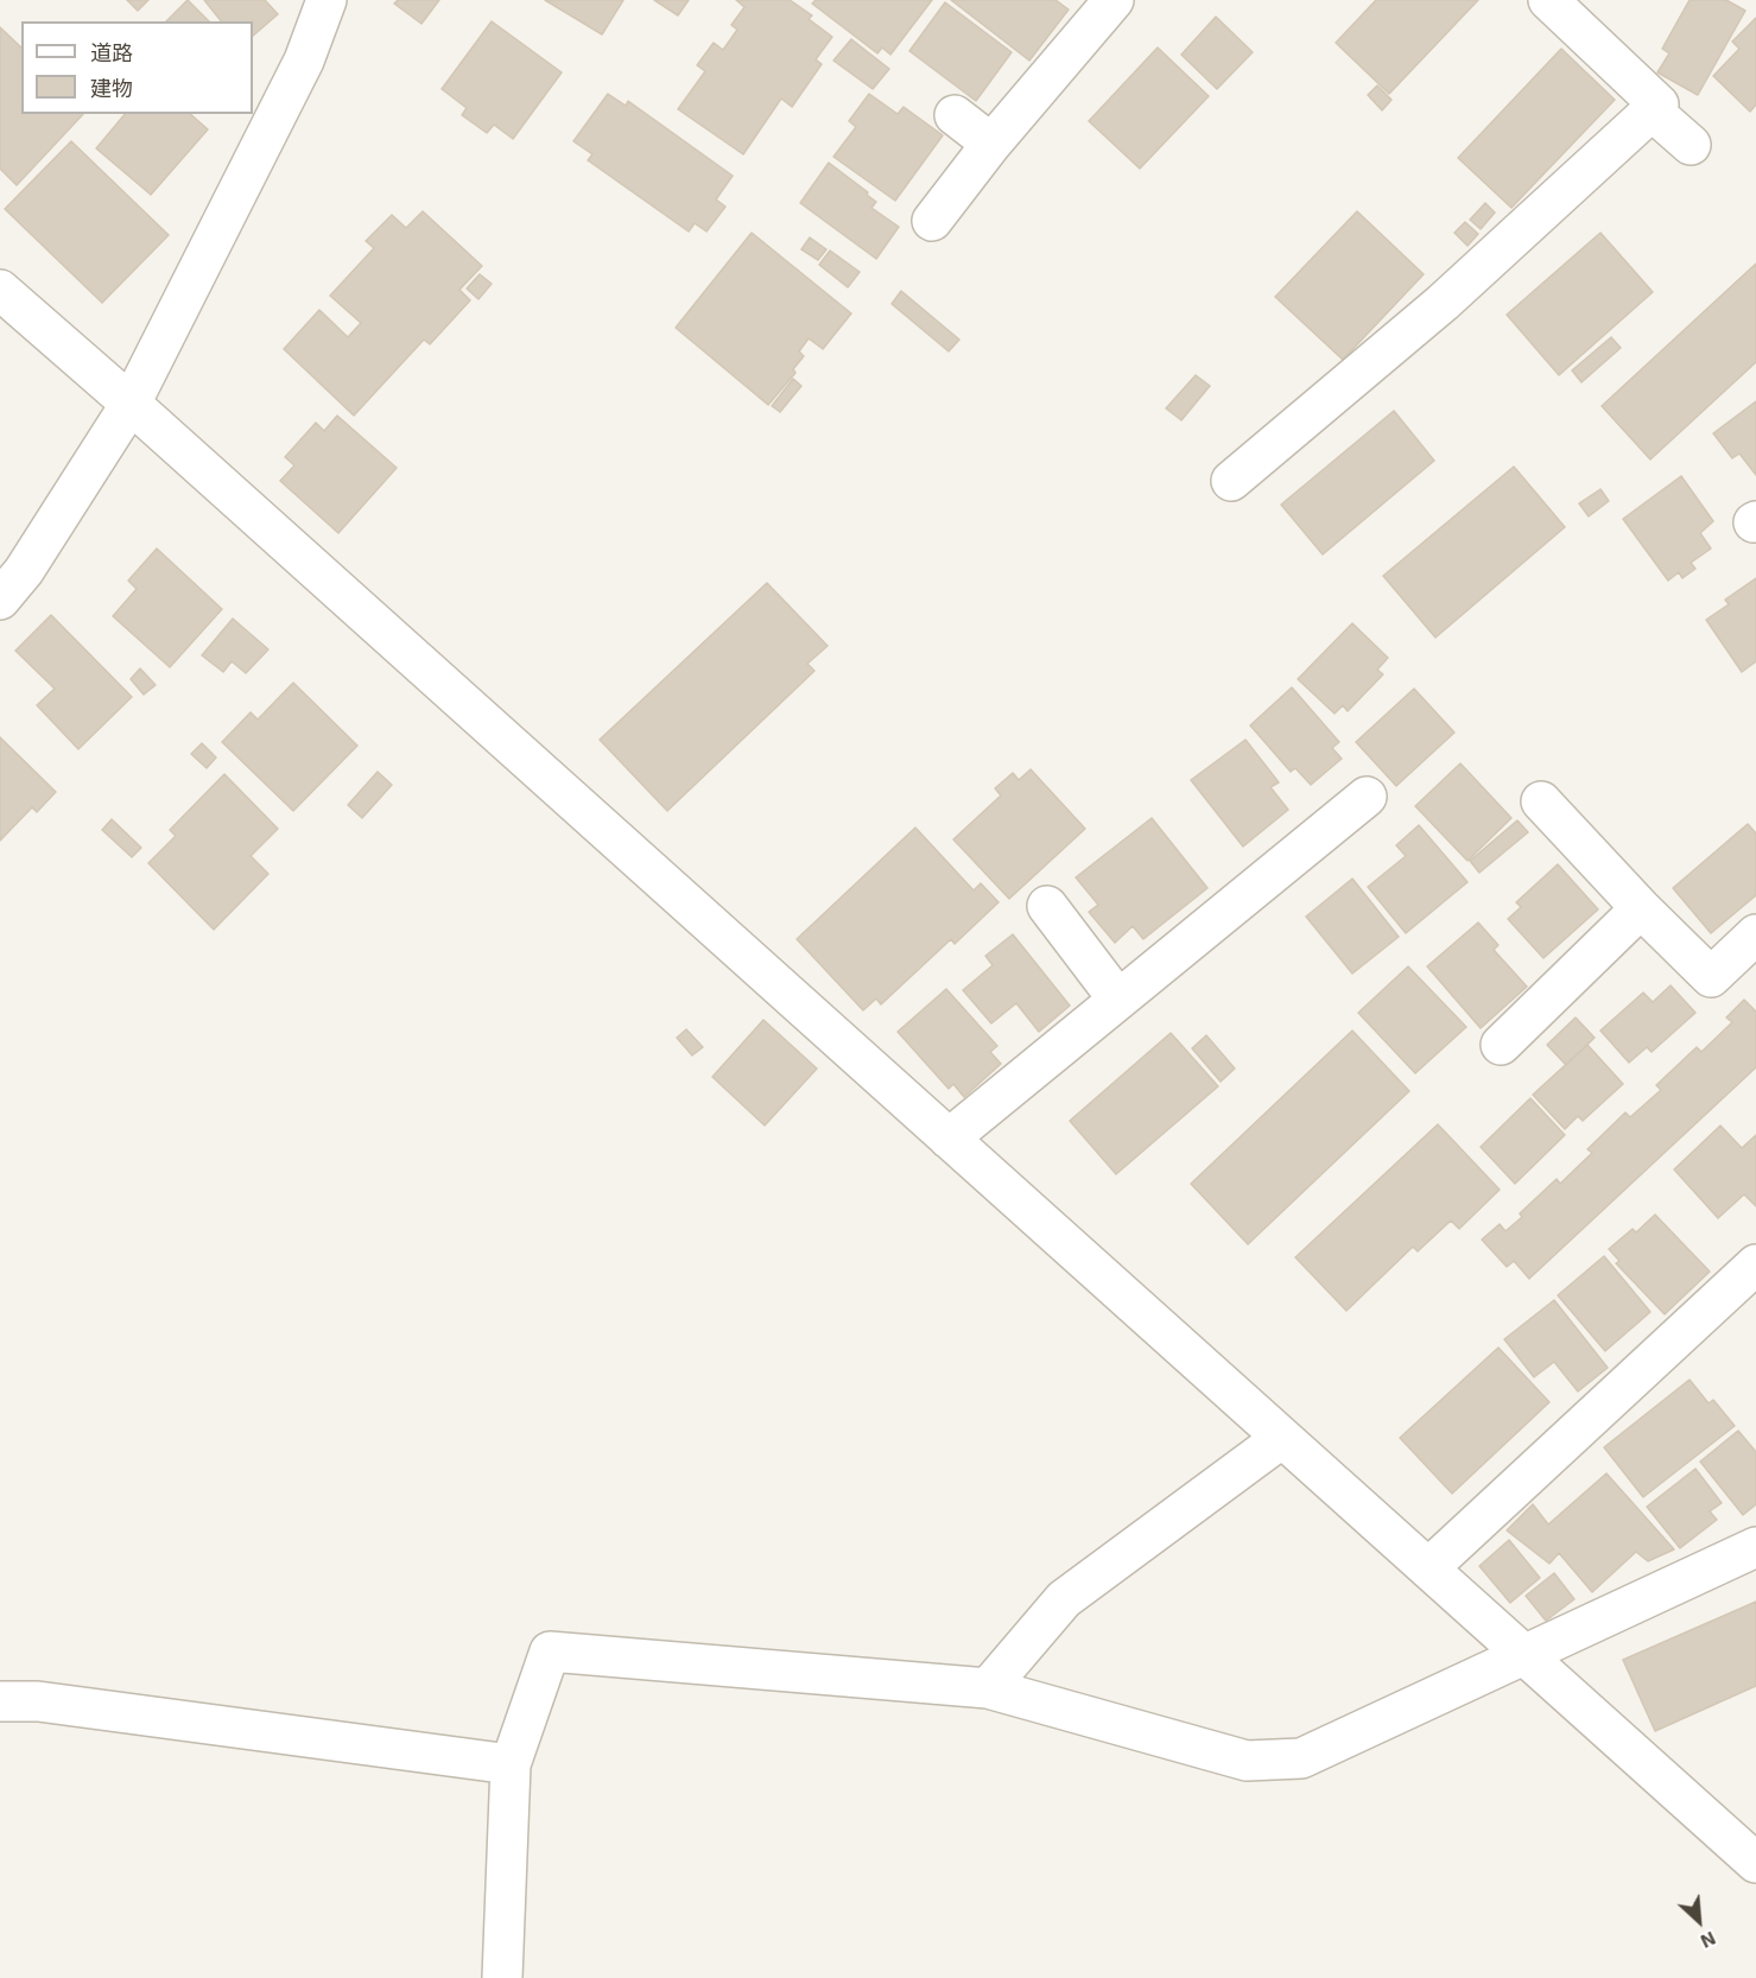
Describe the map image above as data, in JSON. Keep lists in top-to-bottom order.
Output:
{
  "legend": ["道路", "建物"],
  "north": "bottom right"
}
